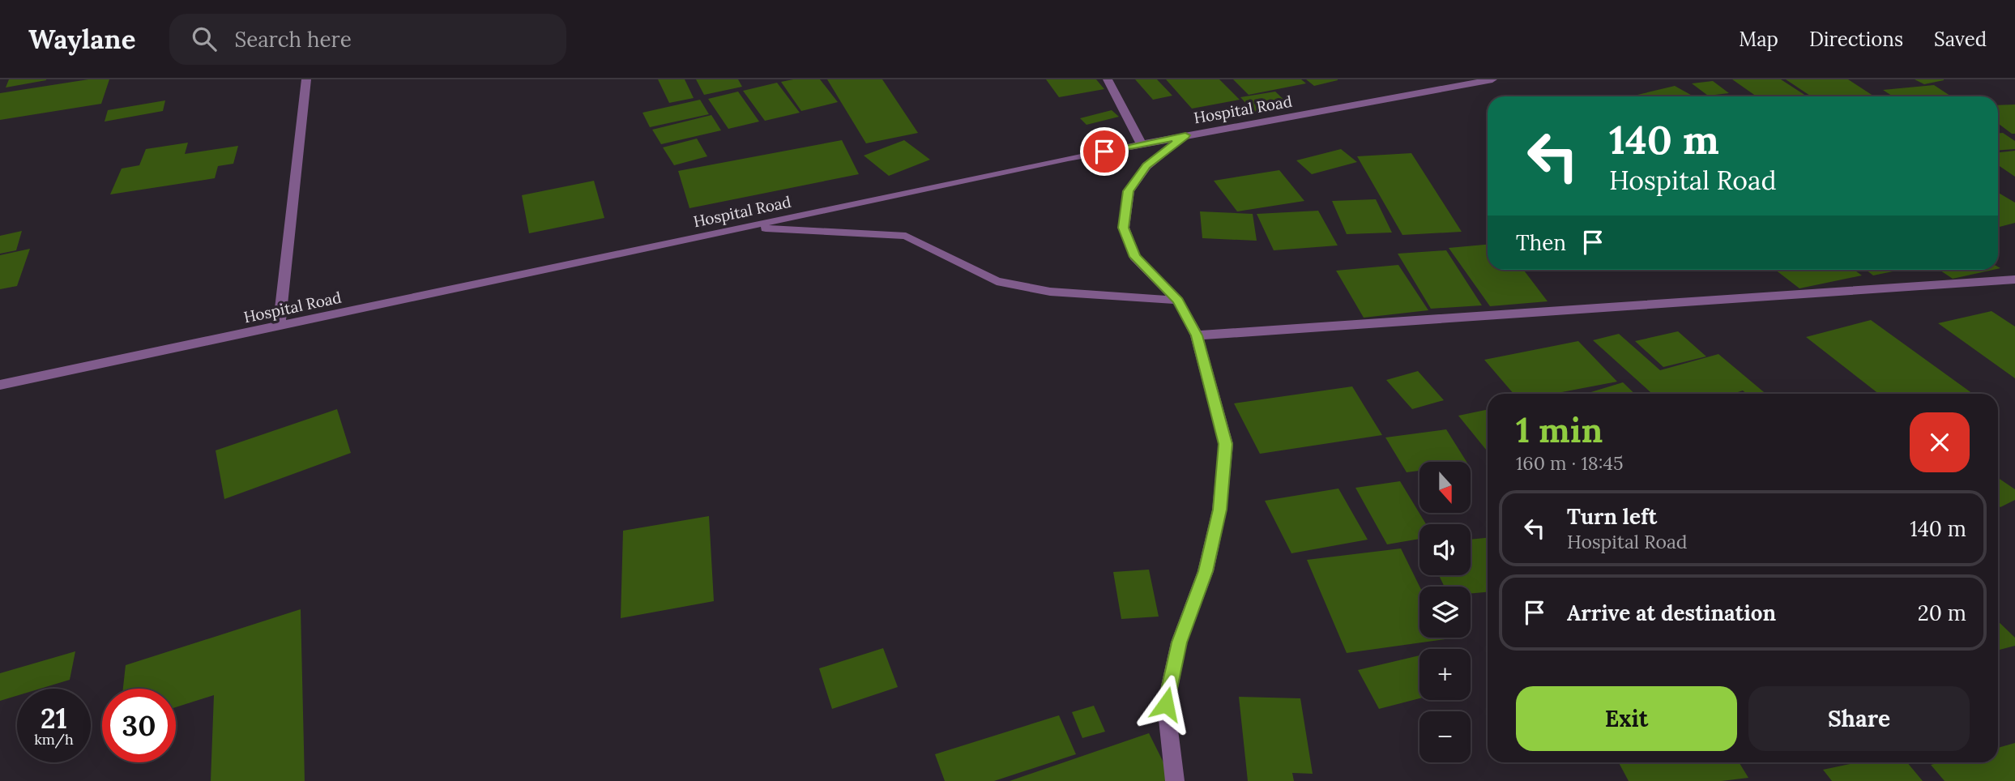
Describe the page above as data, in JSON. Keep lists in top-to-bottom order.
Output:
{
  "streets": {
    "street": ["Hospital Road"]
  },
  "north": "bottom",
  "page": {
    "header": "Waylane",
    "search": "Search here",
    "nav": ["Map", "Directions", "Saved"],
    "turn": ["140 m", "Hospital Road"],
    "then": "Then",
    "heading": ["1 min", "160 m · 18:45"],
    "map_buttons": ["+", "−"],
    "list": [
      {
        "name": "Turn left",
        "note": "Hospital Road",
        "value": "140 m"
      },
      {
        "name": "Arrive at destination",
        "value": "20 m"
      }
    ],
    "buttons": ["Exit", "Share"],
    "speed": "21 km/h",
    "limit": "30"
  }
}
